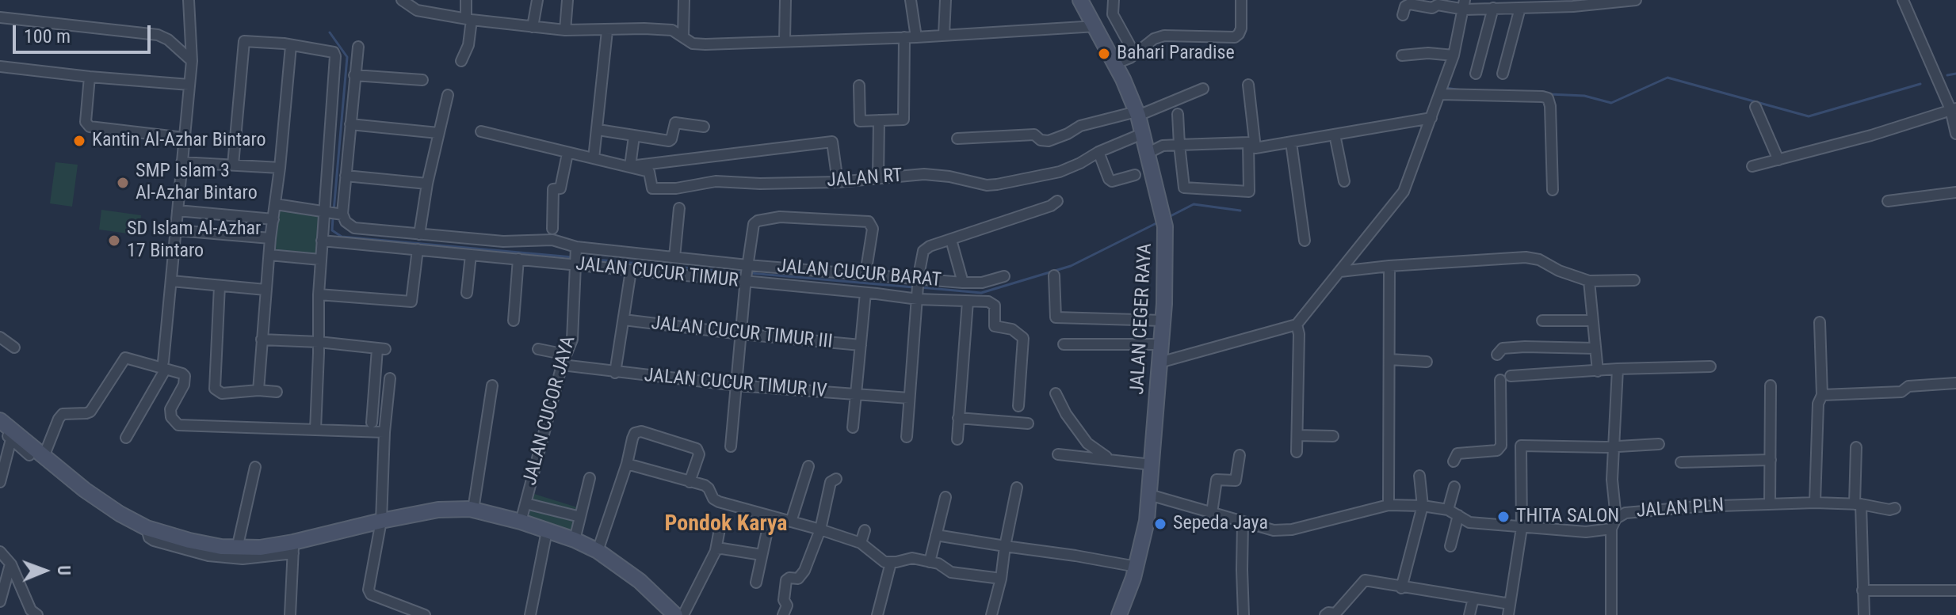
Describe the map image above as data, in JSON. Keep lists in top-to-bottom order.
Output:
{
  "streets": {
    "main road": ["JALAN CEGER RAYA"],
    "street": [
      "JALAN RT",
      "JALAN CUCUR TIMUR",
      "JALAN CUCUR BARAT",
      "JALAN CUCUR TIMUR III",
      "JALAN CUCUR TIMUR IV",
      "JALAN CUCOR JAYA",
      "JALAN PLN"
    ]
  },
  "crossings": [
    ["JALAN RT", "JALAN CEGER RAYA"],
    ["JALAN CUCUR TIMUR", "JALAN CUCUR BARAT"],
    ["JALAN CUCUR TIMUR", "JALAN CUCOR JAYA"],
    ["JALAN CUCUR BARAT", "JALAN CUCOR JAYA"],
    ["JALAN CEGER RAYA", "JALAN PLN"],
    ["JALAN CUCUR TIMUR IV", "JALAN CUCOR JAYA"]
  ],
  "districts": ["Pondok Karya"],
  "places": [
    "Bahari Paradise",
    "Kantin Al-Azhar Bintaro",
    "SMP Islam 3 Al-Azhar Bintaro",
    "SD Islam Al-Azhar 17 Bintaro",
    "THITA SALON",
    "Sepeda Jaya"
  ],
  "scale_bar": "100 m",
  "north": "right"
}
